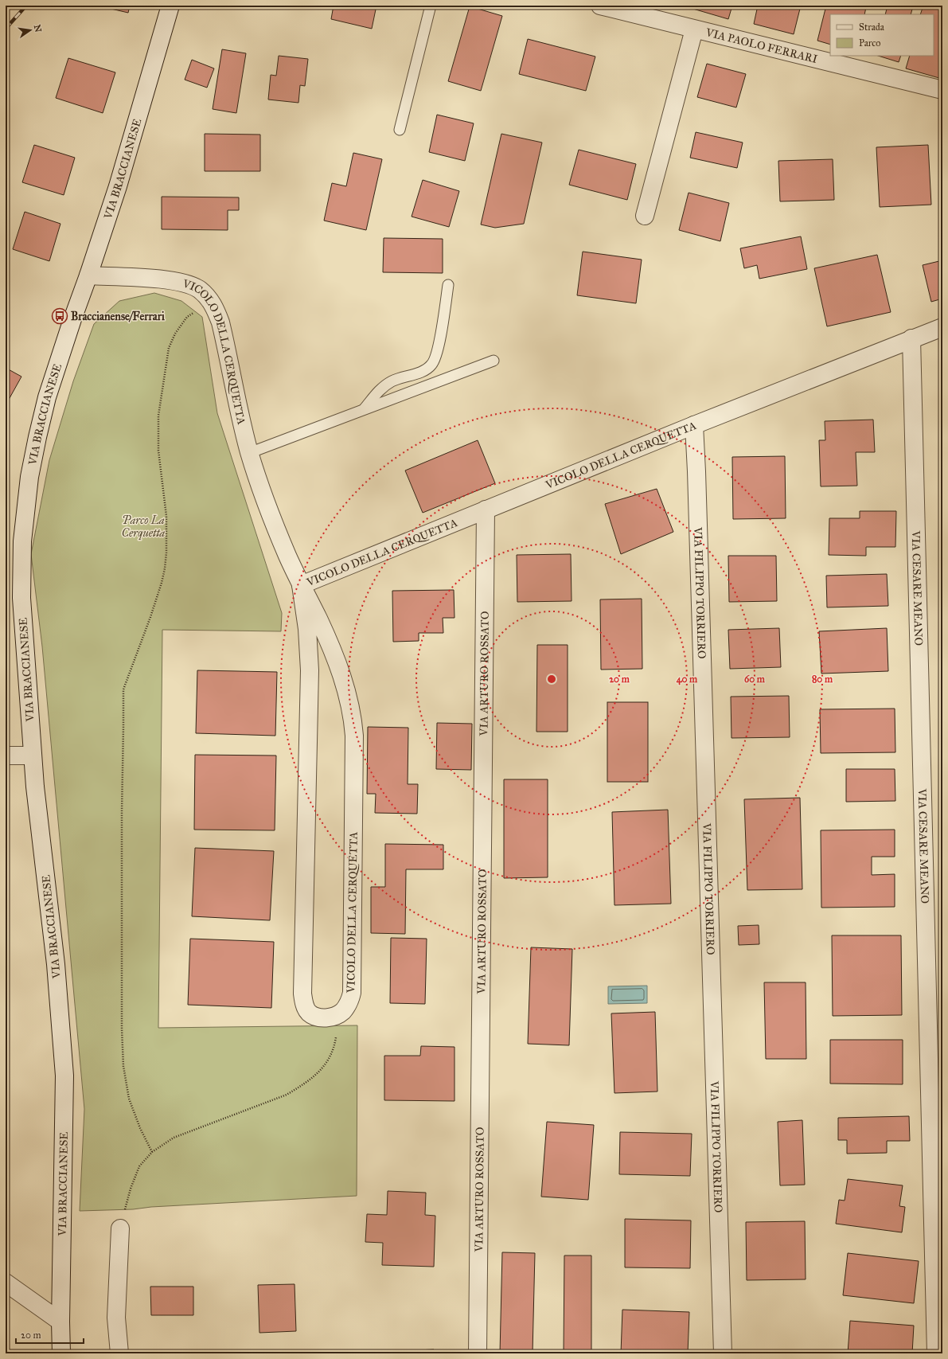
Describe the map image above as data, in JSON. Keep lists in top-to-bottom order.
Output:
{
  "streets": {
    "street": [
      "VIA PAOLO FERRARI",
      "VIA BRACCIANESE",
      "VICOLO DELLA CERQUETTA",
      "VIA CESARE MEANO",
      "VIA FILIPPO TORRIERO",
      "VIA ARTURO ROSSATO"
    ]
  },
  "crossings": [
    ["VIA BRACCIANESE", "VICOLO DELLA CERQUETTA"],
    ["VICOLO DELLA CERQUETTA", "VIA CESARE MEANO"],
    ["VICOLO DELLA CERQUETTA", "VIA FILIPPO TORRIERO"],
    ["VICOLO DELLA CERQUETTA", "VIA ARTURO ROSSATO"]
  ],
  "parks": ["Parco La Cerquetta"],
  "places": {
    "bus stop": ["Braccianense/Ferrari"]
  },
  "legend": ["Strada", "Parco"],
  "scale_bar": "20 m",
  "north": "right",
  "rings": [
    "20 m",
    "40 m",
    "60 m",
    "80 m"
  ]
}
